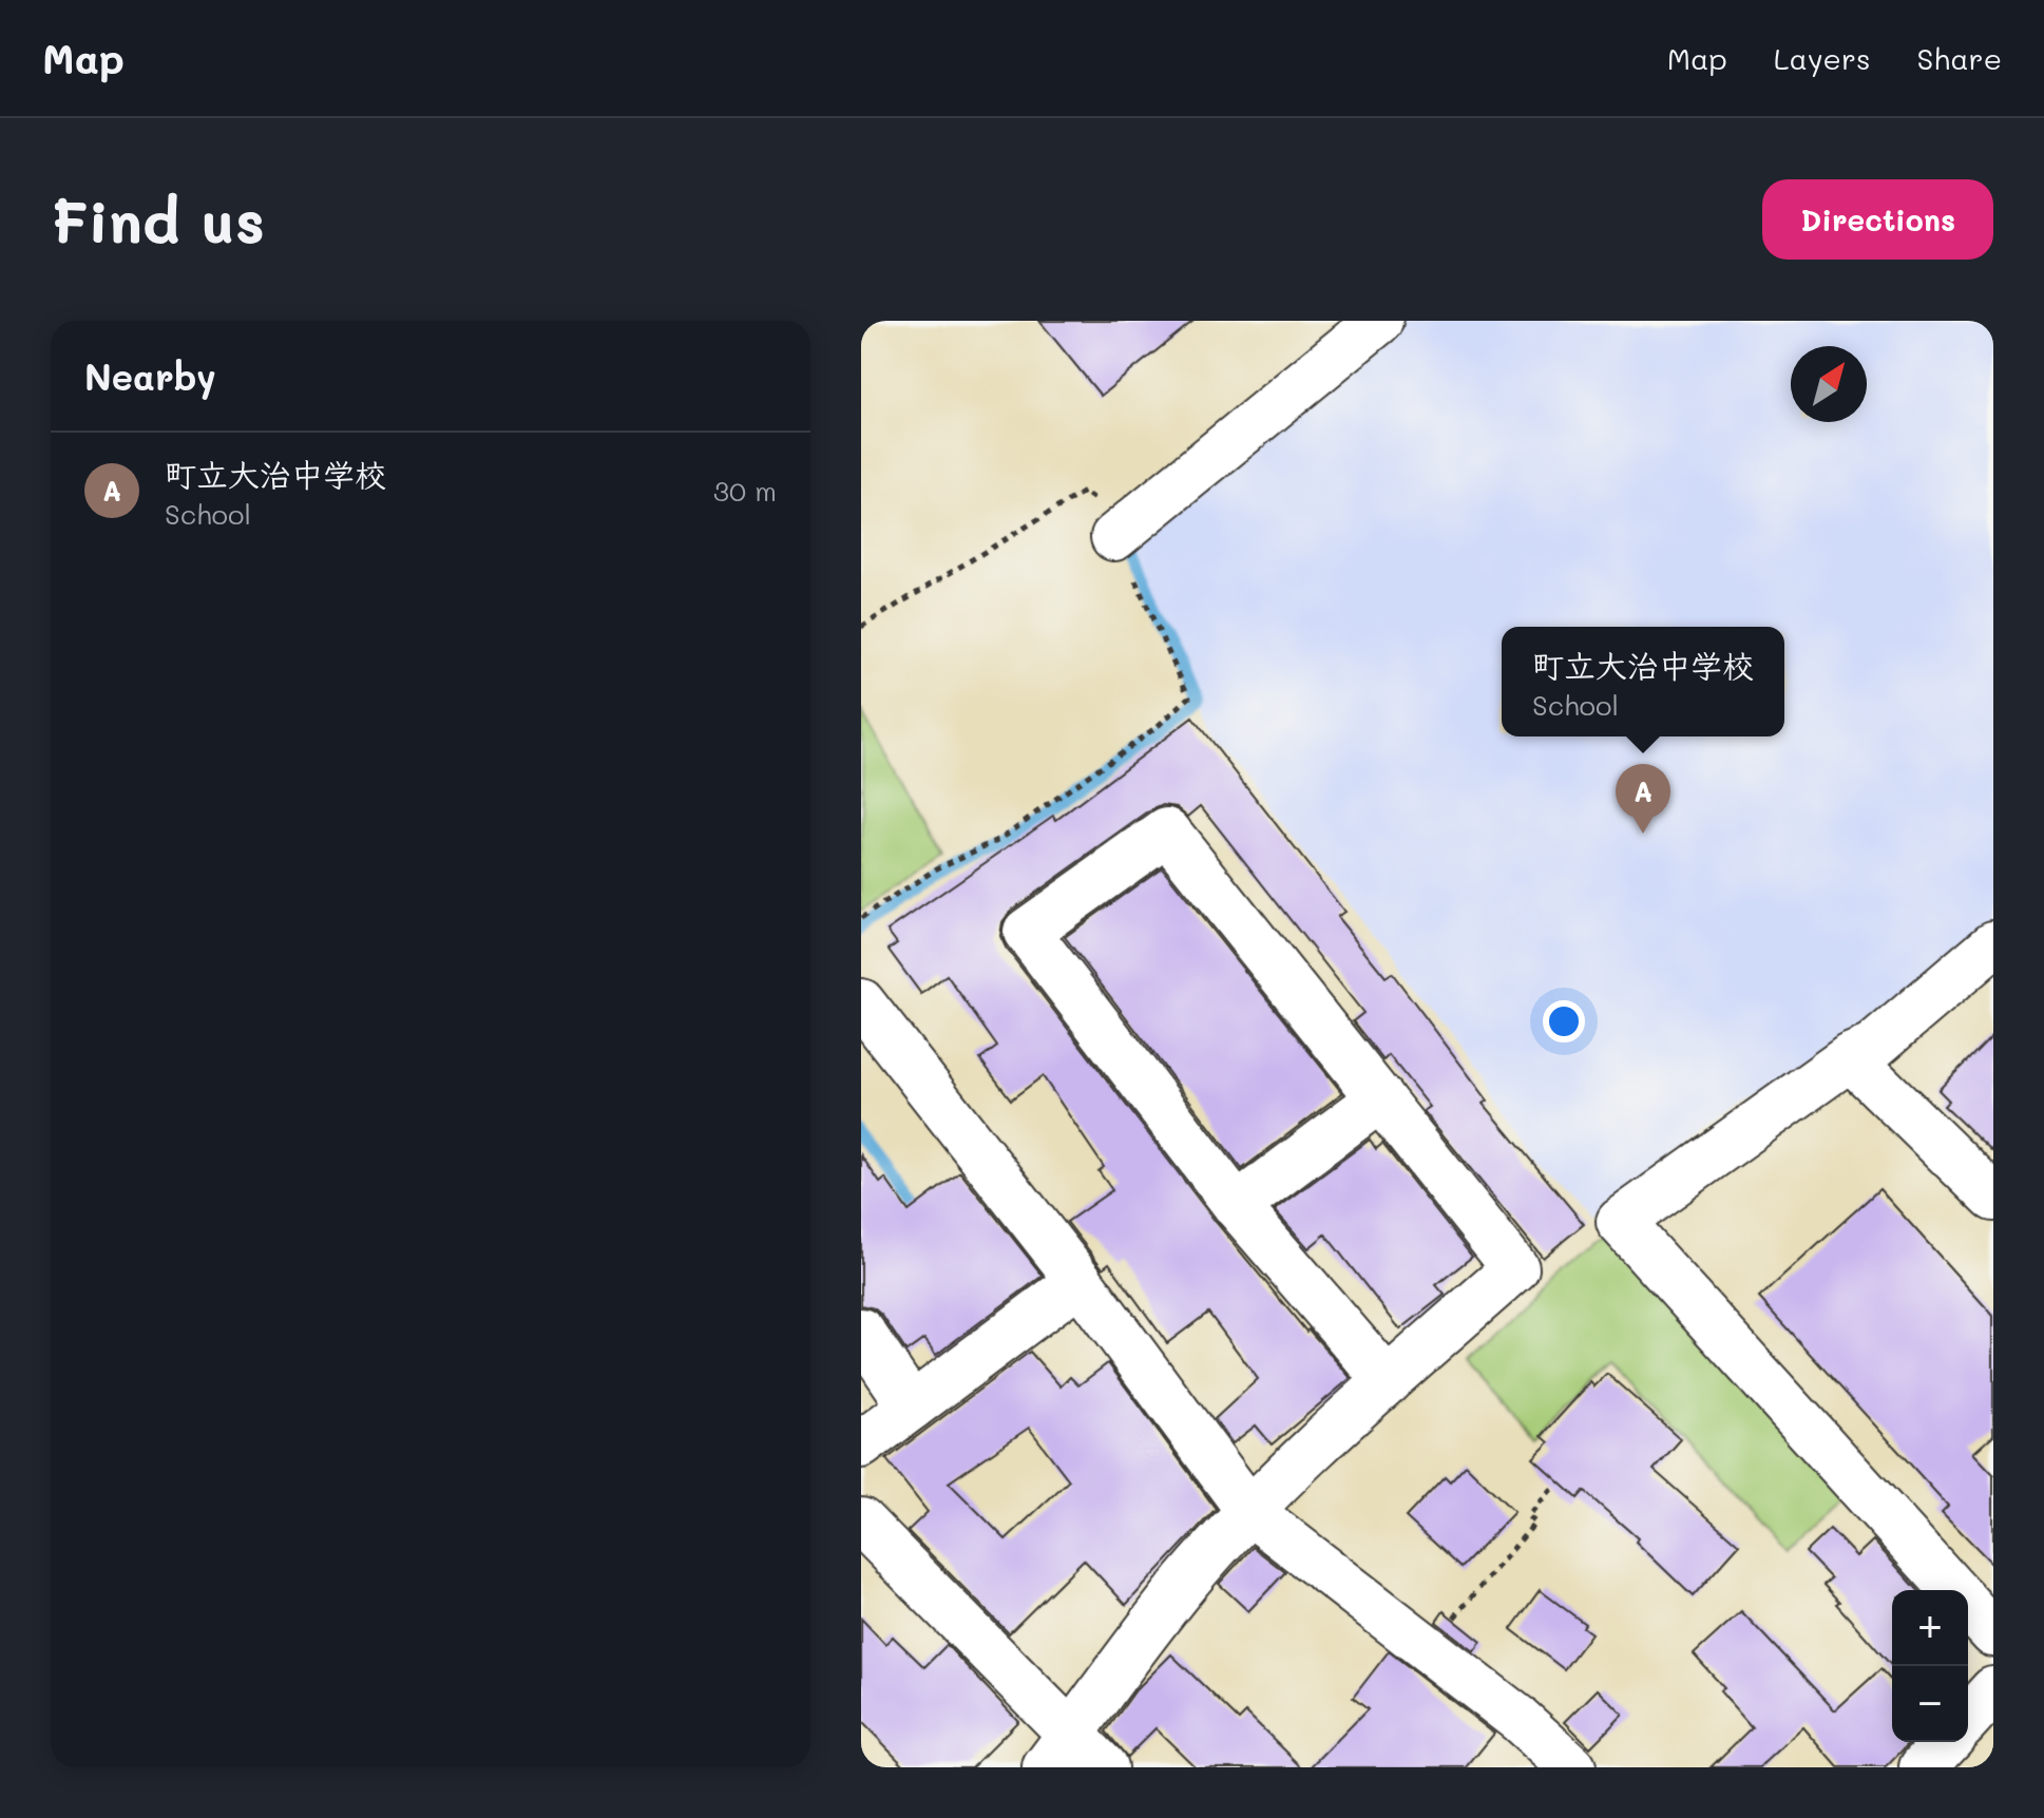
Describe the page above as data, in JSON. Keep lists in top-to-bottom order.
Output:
{
  "north": "top right",
  "page": {
    "header": "Map",
    "nav": ["Map", "Layers", "Share"],
    "buttons": "Directions",
    "title": "Find us",
    "heading": "Nearby",
    "list": [
      {
        "mark": "A",
        "name": "町立大治中学校",
        "note": "School",
        "value": "30 m"
      }
    ],
    "popup": ["町立大治中学校", "School"],
    "pins": "A",
    "map_buttons": ["+", "−"]
  }
}
